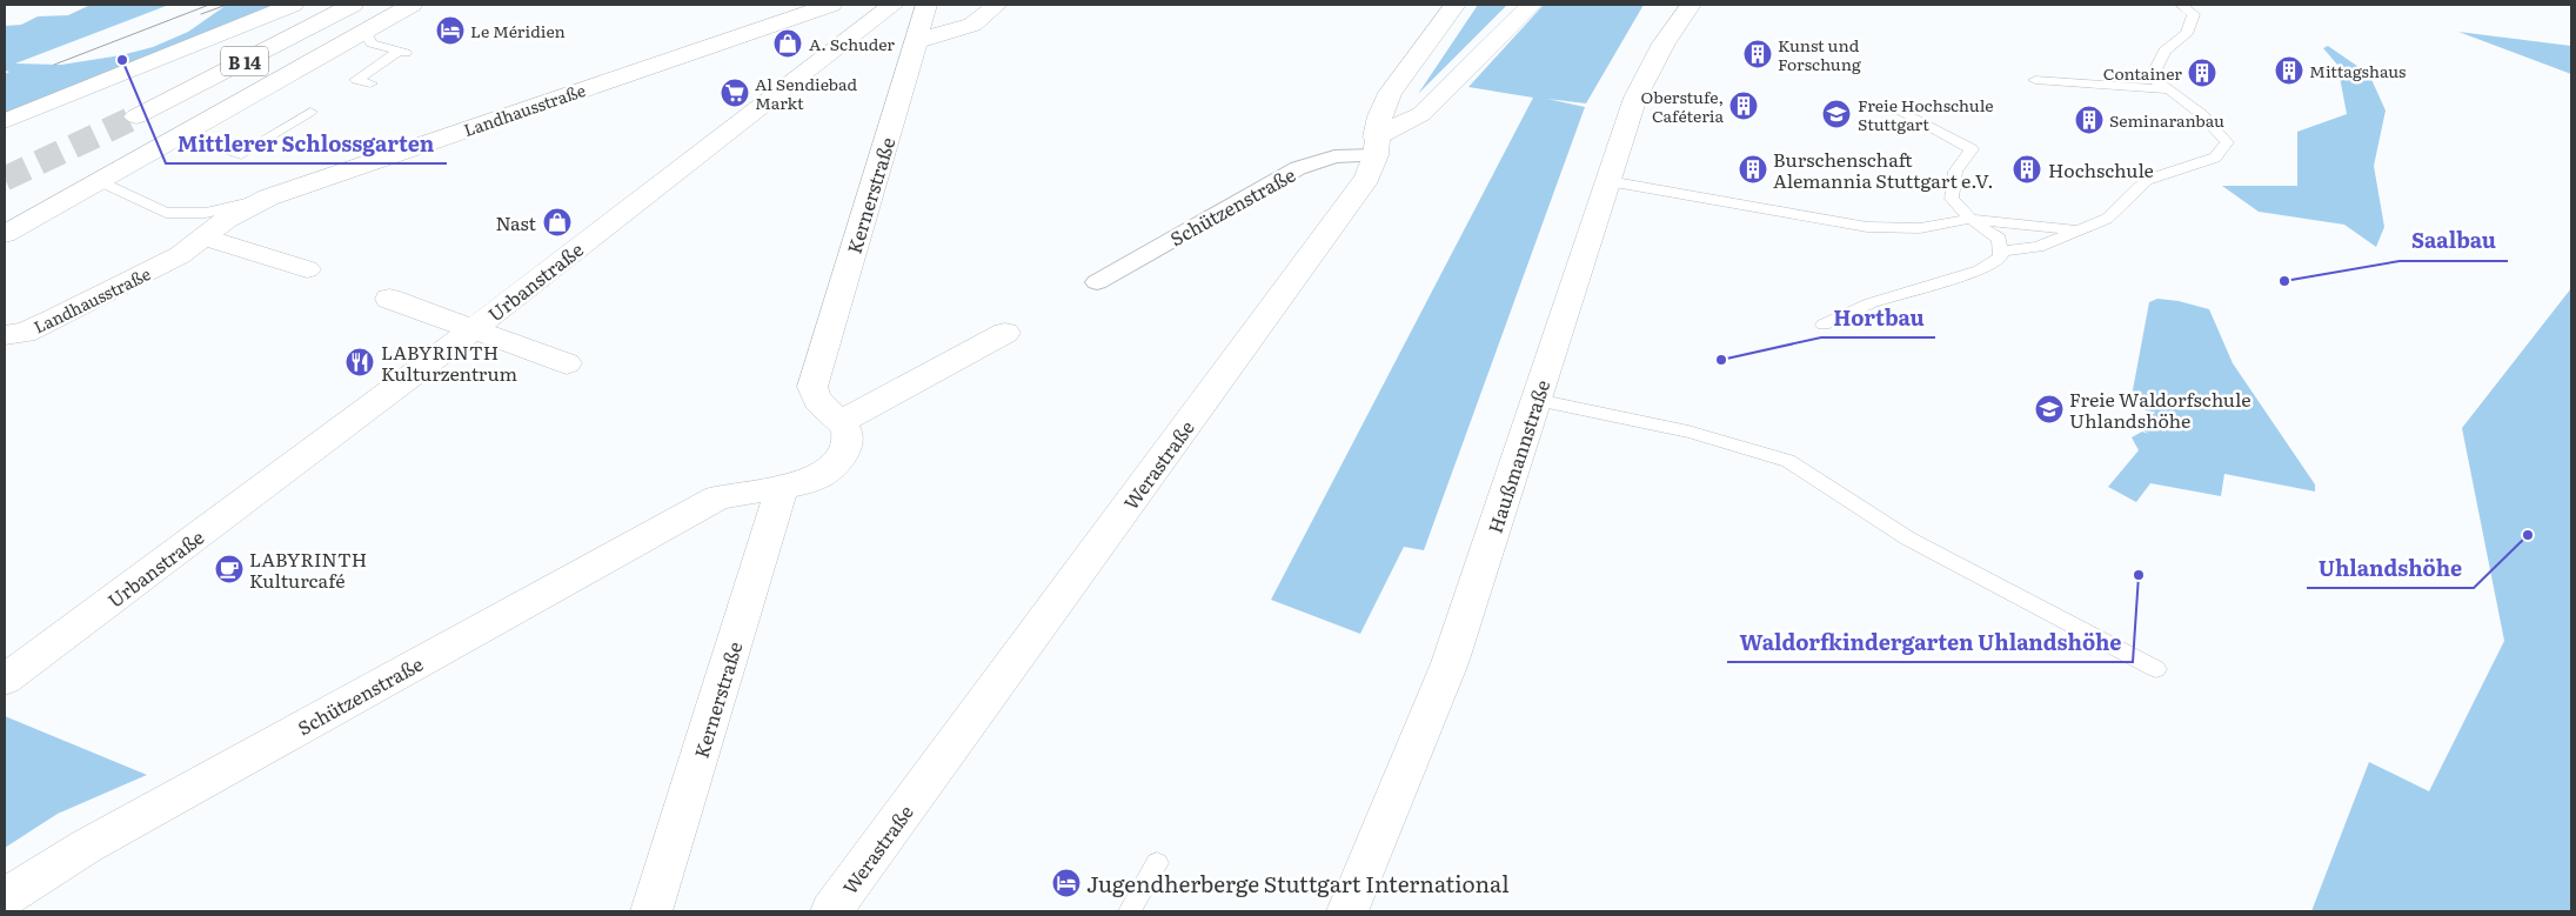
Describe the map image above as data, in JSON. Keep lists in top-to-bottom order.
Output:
{
  "streets": {
    "street": [
      "B 14",
      "Landhausstraße",
      "Kernerstraße",
      "Schützenstraße",
      "Urbanstraße",
      "Haußmannstraße",
      "Werastraße"
    ]
  },
  "crossings": [
    ["Kernerstraße", "Schützenstraße"],
    ["Schützenstraße", "Werastraße"]
  ],
  "places": {
    "hotel": ["Le Méridien", "Jugendherberge Stuttgart International"],
    "shop": ["A. Schuder", "Nast"],
    "building": [
      "Kunst und Forschung",
      "Mittagshaus",
      "Container",
      "Oberstufe, Caféteria",
      "Seminaranbau",
      "Burschenschaft Alemannia Stuttgart e.V.",
      "Hochschule"
    ],
    "other": [
      "Mittlerer Schlossgarten",
      "Saalbau",
      "Hortbau",
      "Uhlandshöhe",
      "Waldorfkindergarten Uhlandshöhe"
    ],
    "supermarket": ["Al Sendiebad Markt"],
    "school or university": ["Freie Hochschule Stuttgart", "Freie Waldorfschule Uhlandshöhe"],
    "restaurant": ["LABYRINTH Kulturzentrum"],
    "cafe": ["LABYRINTH Kulturcafé"]
  }
}
